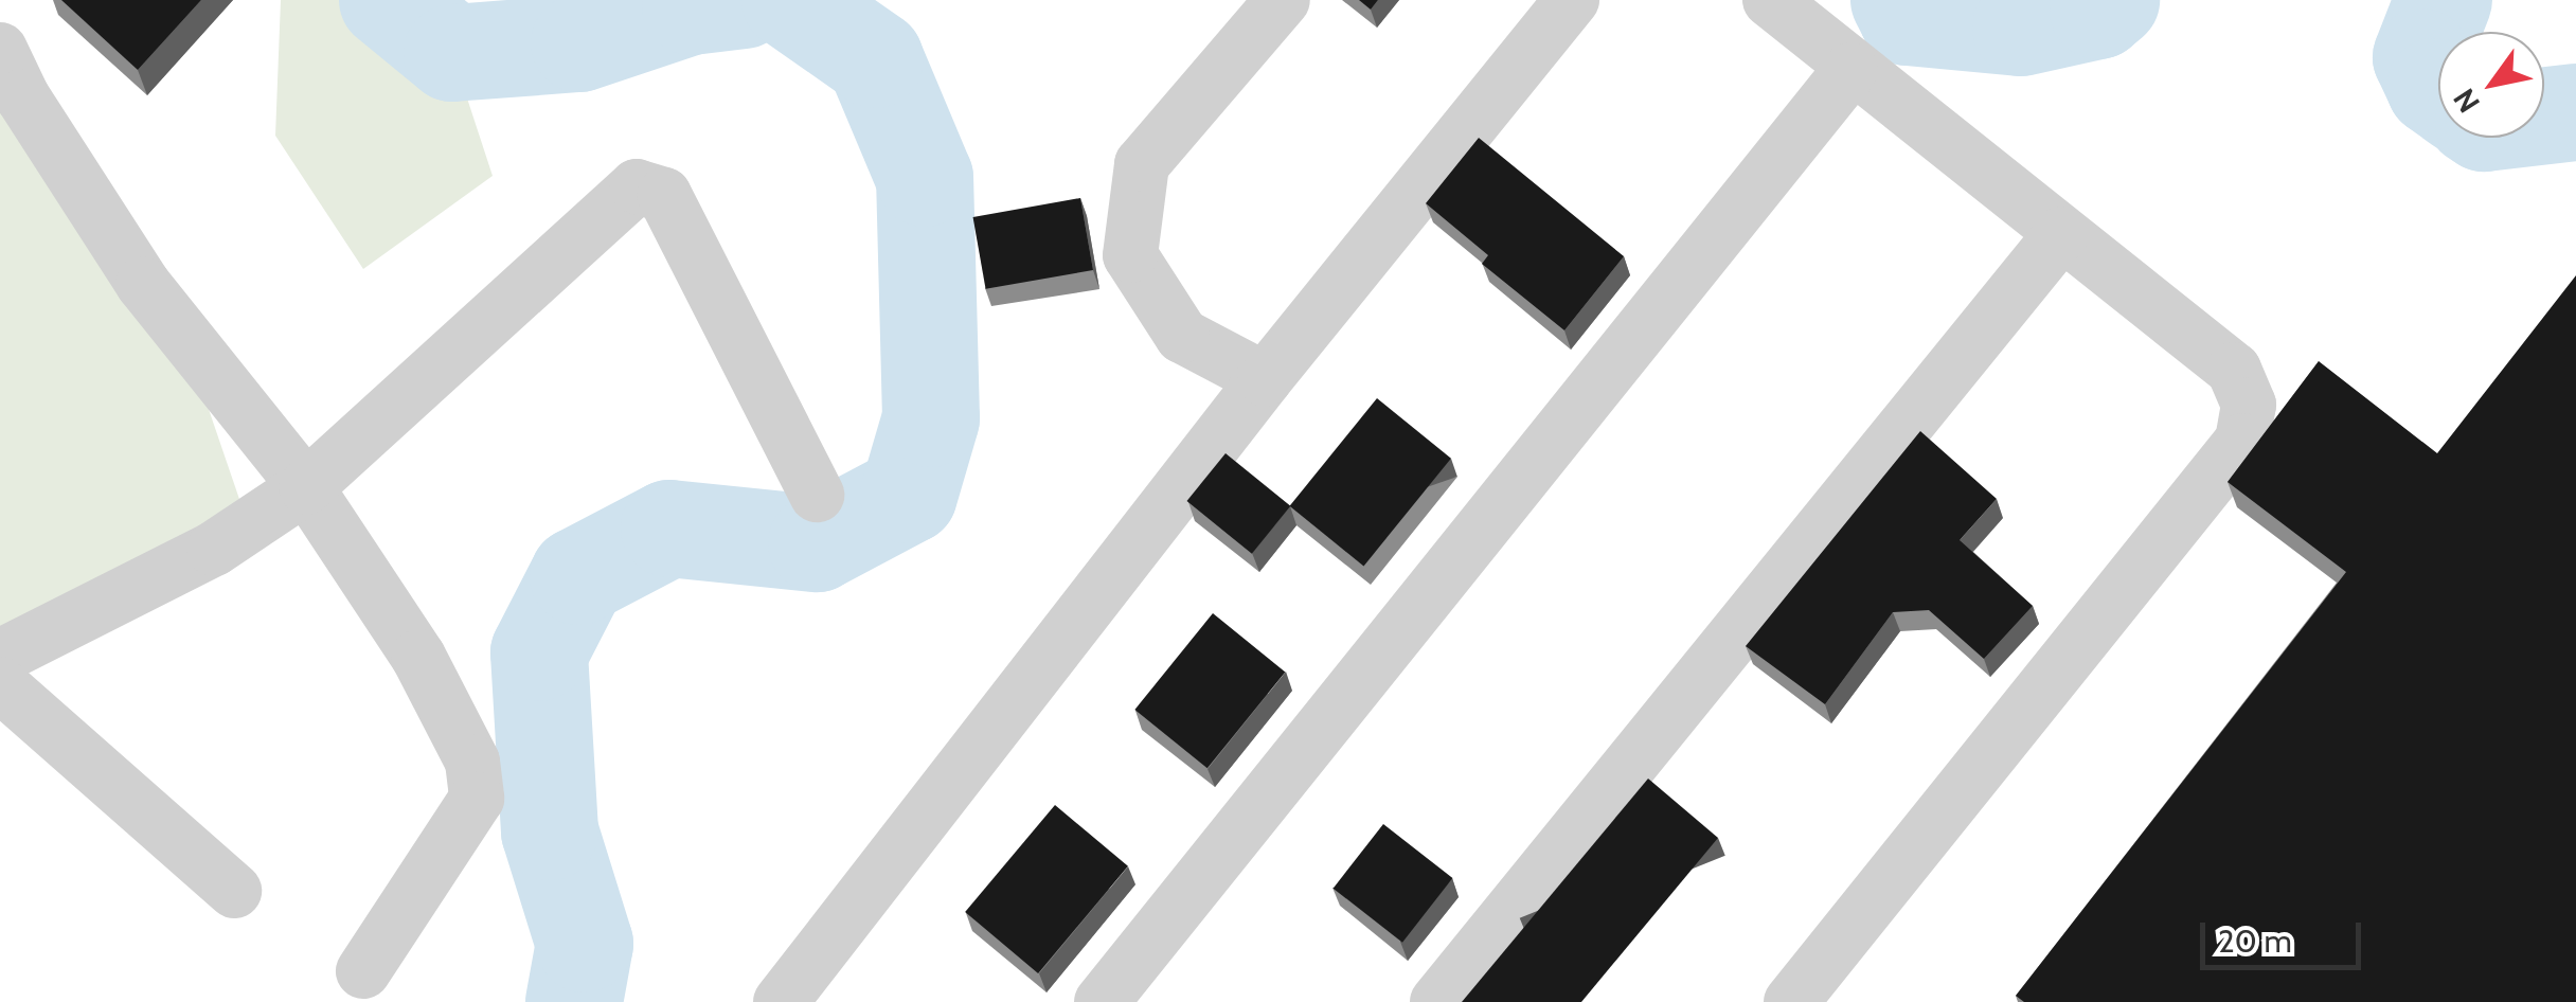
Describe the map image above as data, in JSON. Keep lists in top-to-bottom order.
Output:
{
  "scale_bar": "20 m",
  "north": "bottom left"
}
